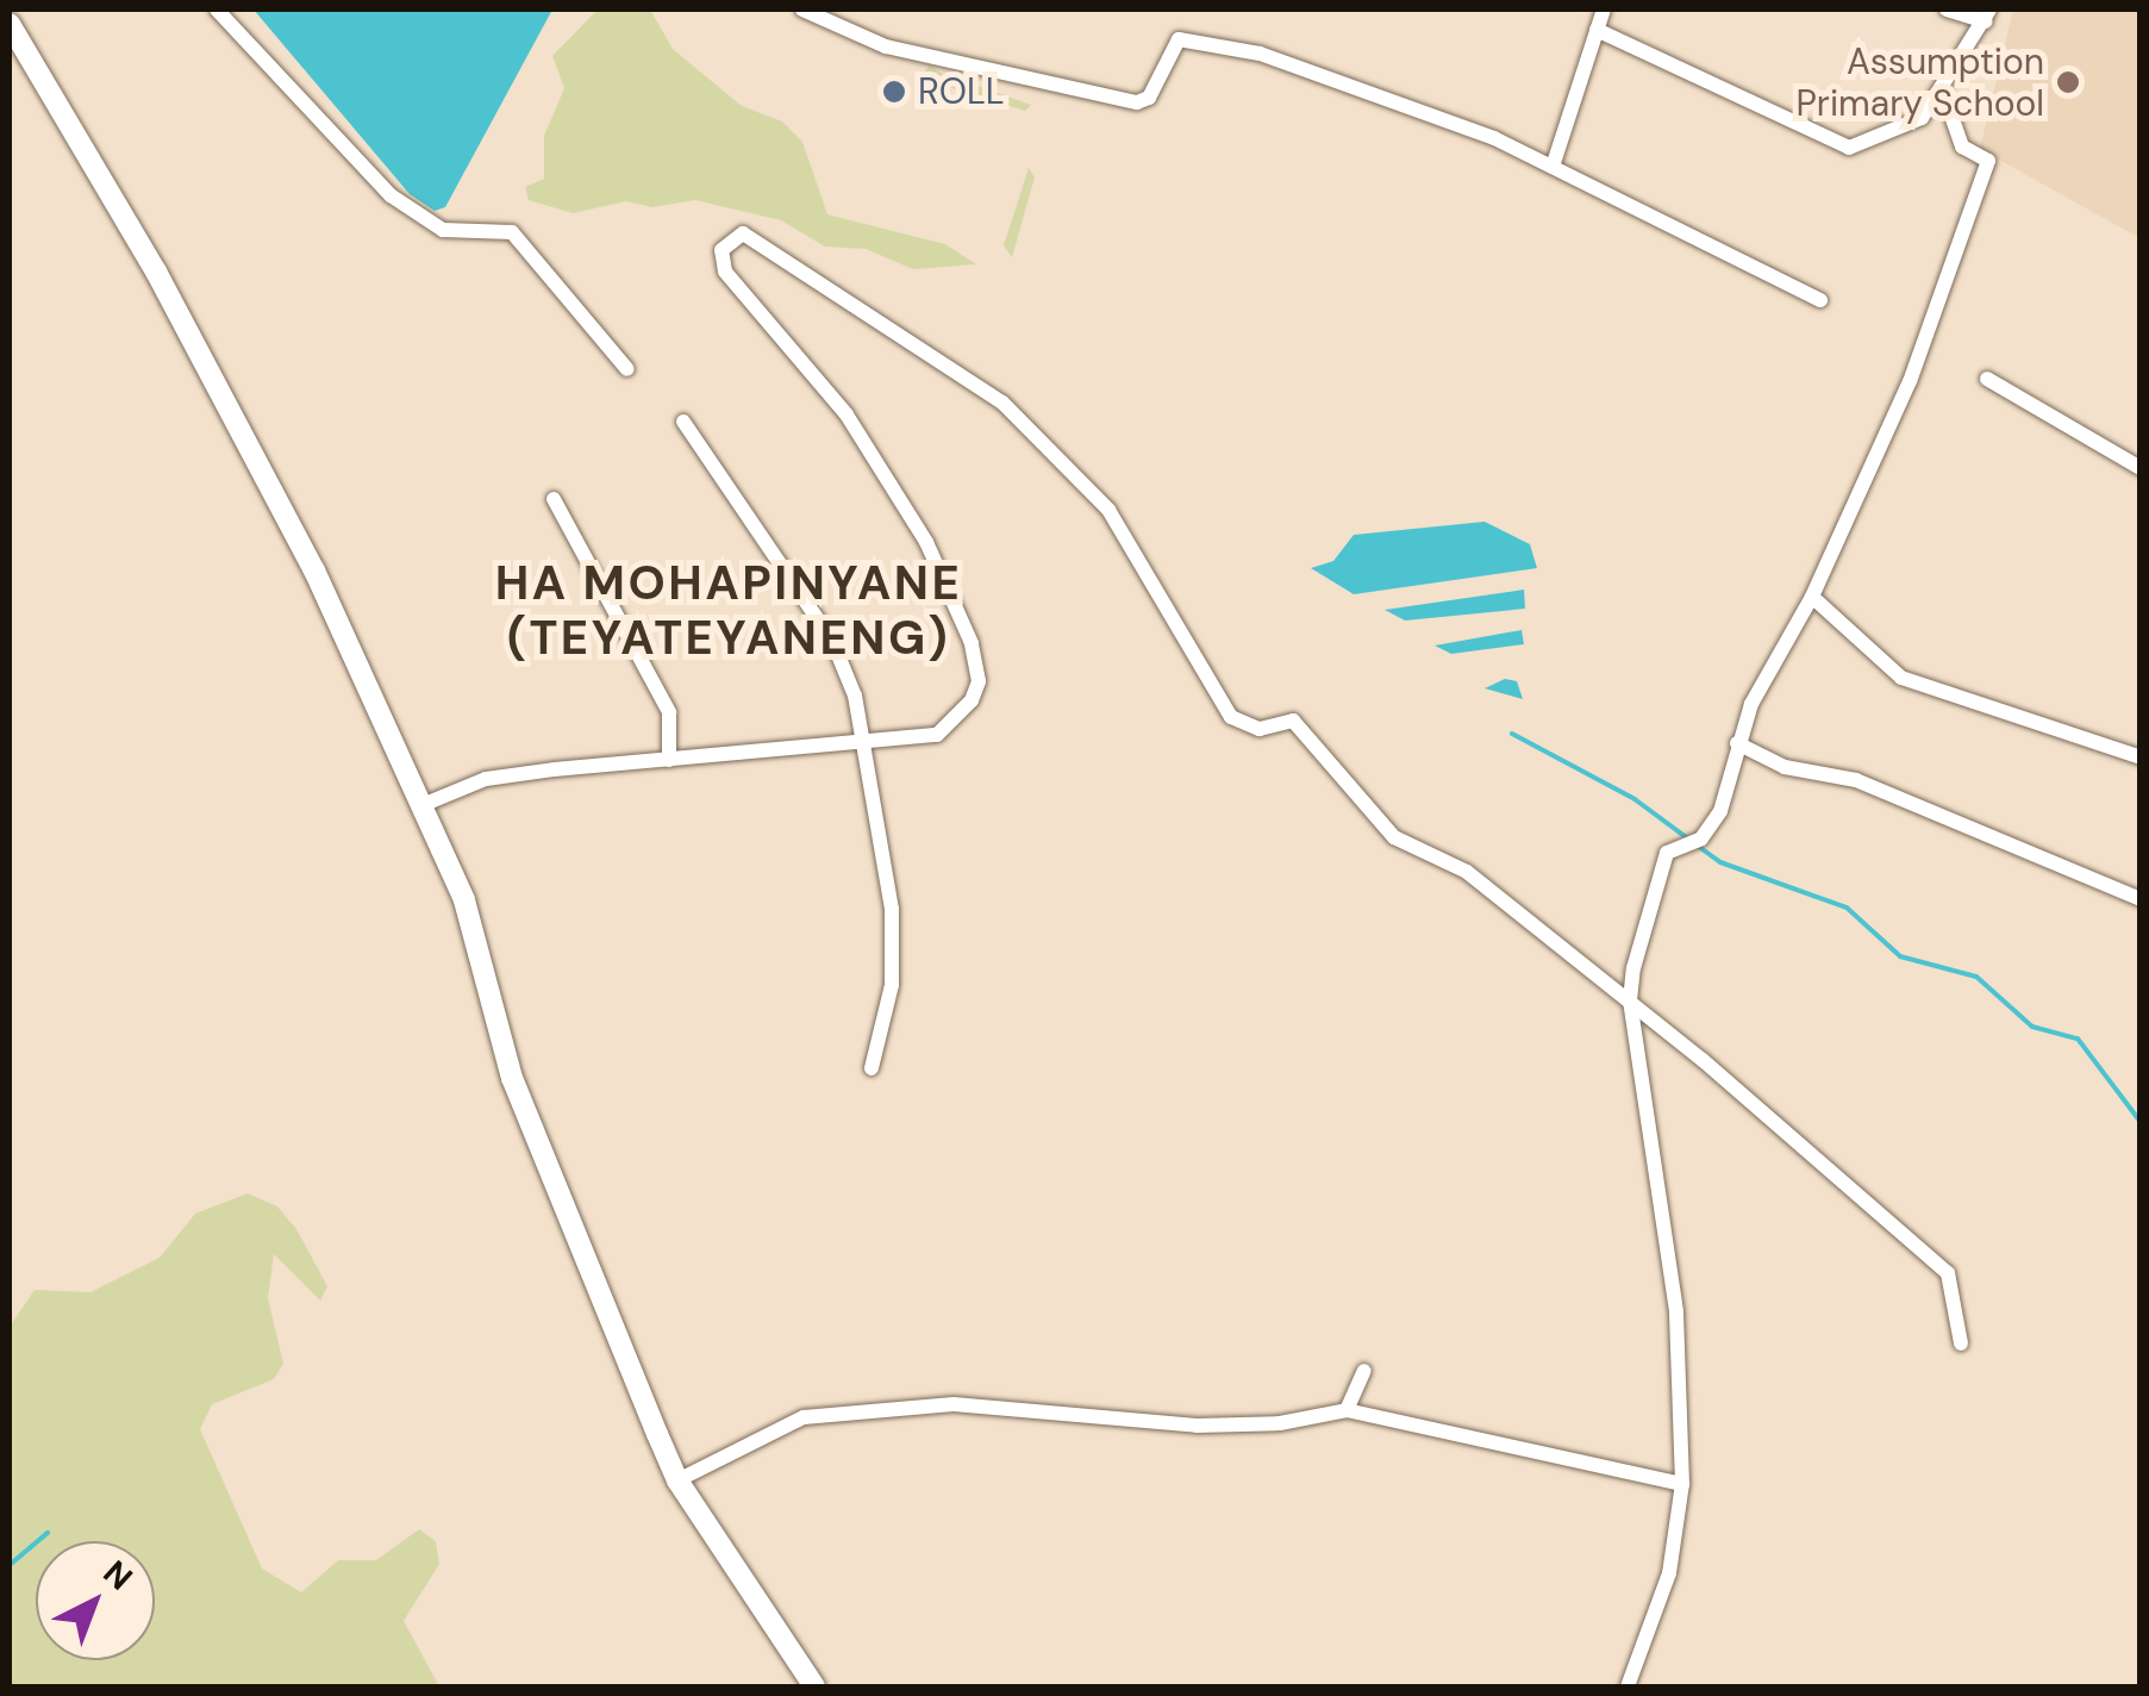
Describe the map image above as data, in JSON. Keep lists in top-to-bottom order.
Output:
{
  "districts": ["HA MOHAPINYANE (TEYATEYANENG)"],
  "places": ["Assumption Primary School", "ROLL"],
  "north": "top right"
}
